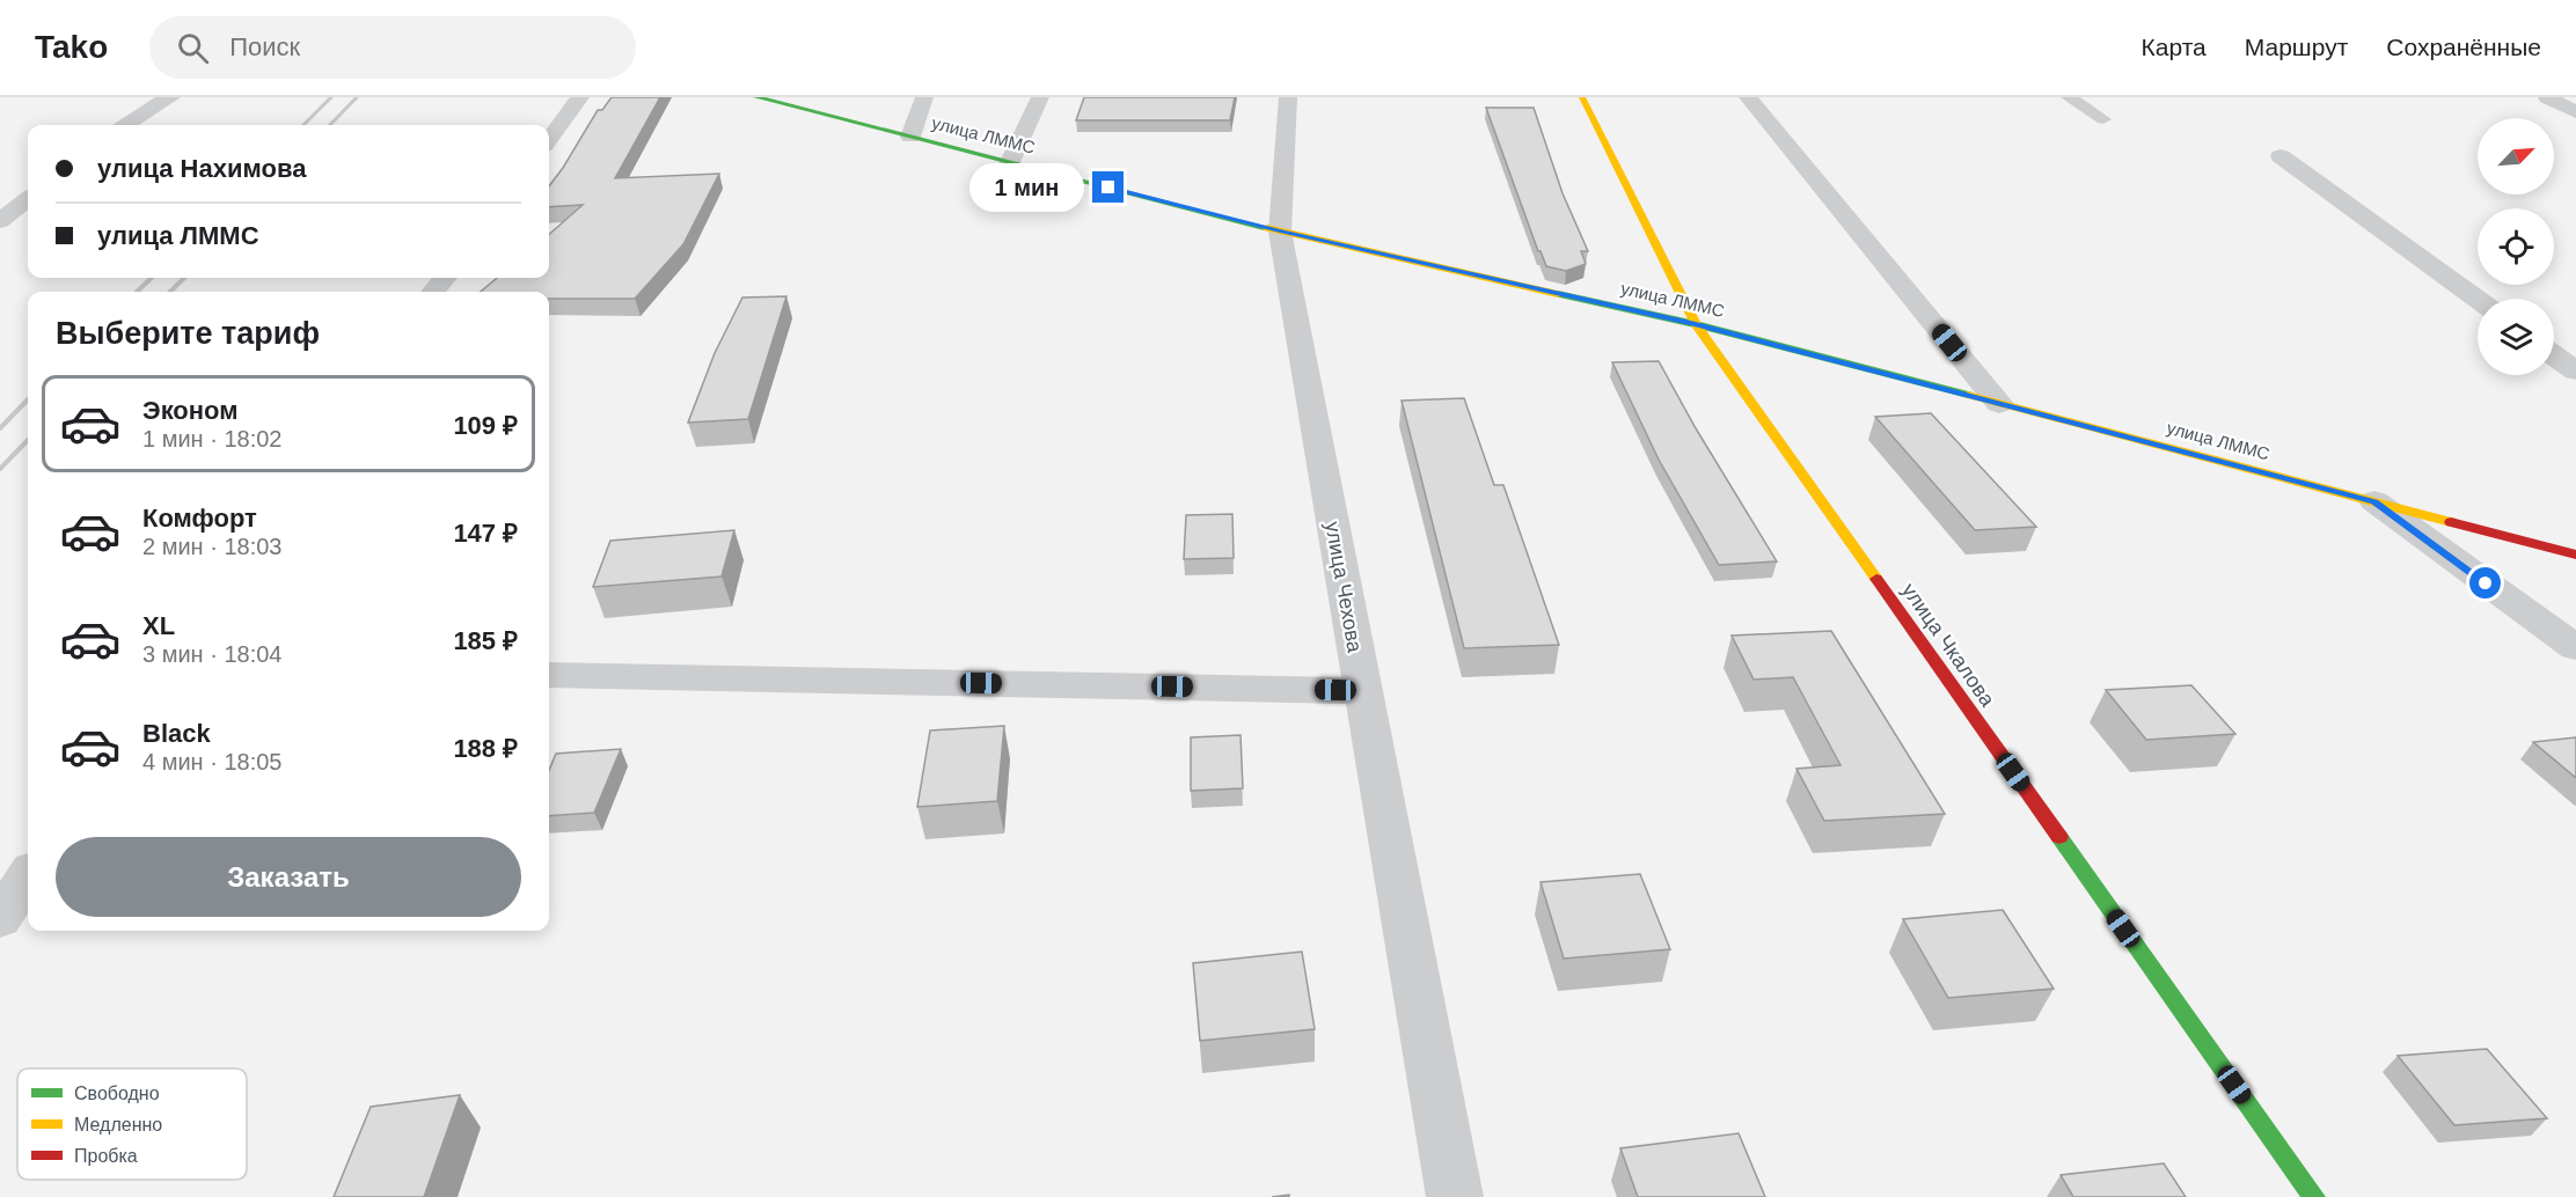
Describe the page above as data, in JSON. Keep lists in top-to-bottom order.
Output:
{
  "streets": {
    "street": ["улица ЛММС", "улица Чехова", "улица Чкалова"]
  },
  "crossings": [
    ["улица ЛММС", "улица Чехова"],
    ["улица ЛММС", "улица Чкалова"]
  ],
  "legend": ["Свободно", "Медленно", "Пробка"],
  "north": "top right",
  "page": {
    "header": "Tako",
    "search": "Поиск",
    "nav": ["Карта", "Маршрут", "Сохранённые"],
    "banner": ["улица Нахимова", "улица ЛММС"],
    "bubble": "1 мин",
    "heading": "Выберите тариф",
    "list": [
      {
        "name": "Эконом",
        "note": "1 мин · 18:02",
        "value": "109 ₽"
      },
      {
        "name": "Комфорт",
        "note": "2 мин · 18:03",
        "value": "147 ₽"
      },
      {
        "name": "XL",
        "note": "3 мин · 18:04",
        "value": "185 ₽"
      },
      {
        "name": "Black",
        "note": "4 мин · 18:05",
        "value": "188 ₽"
      }
    ],
    "buttons": "Заказать"
  }
}
